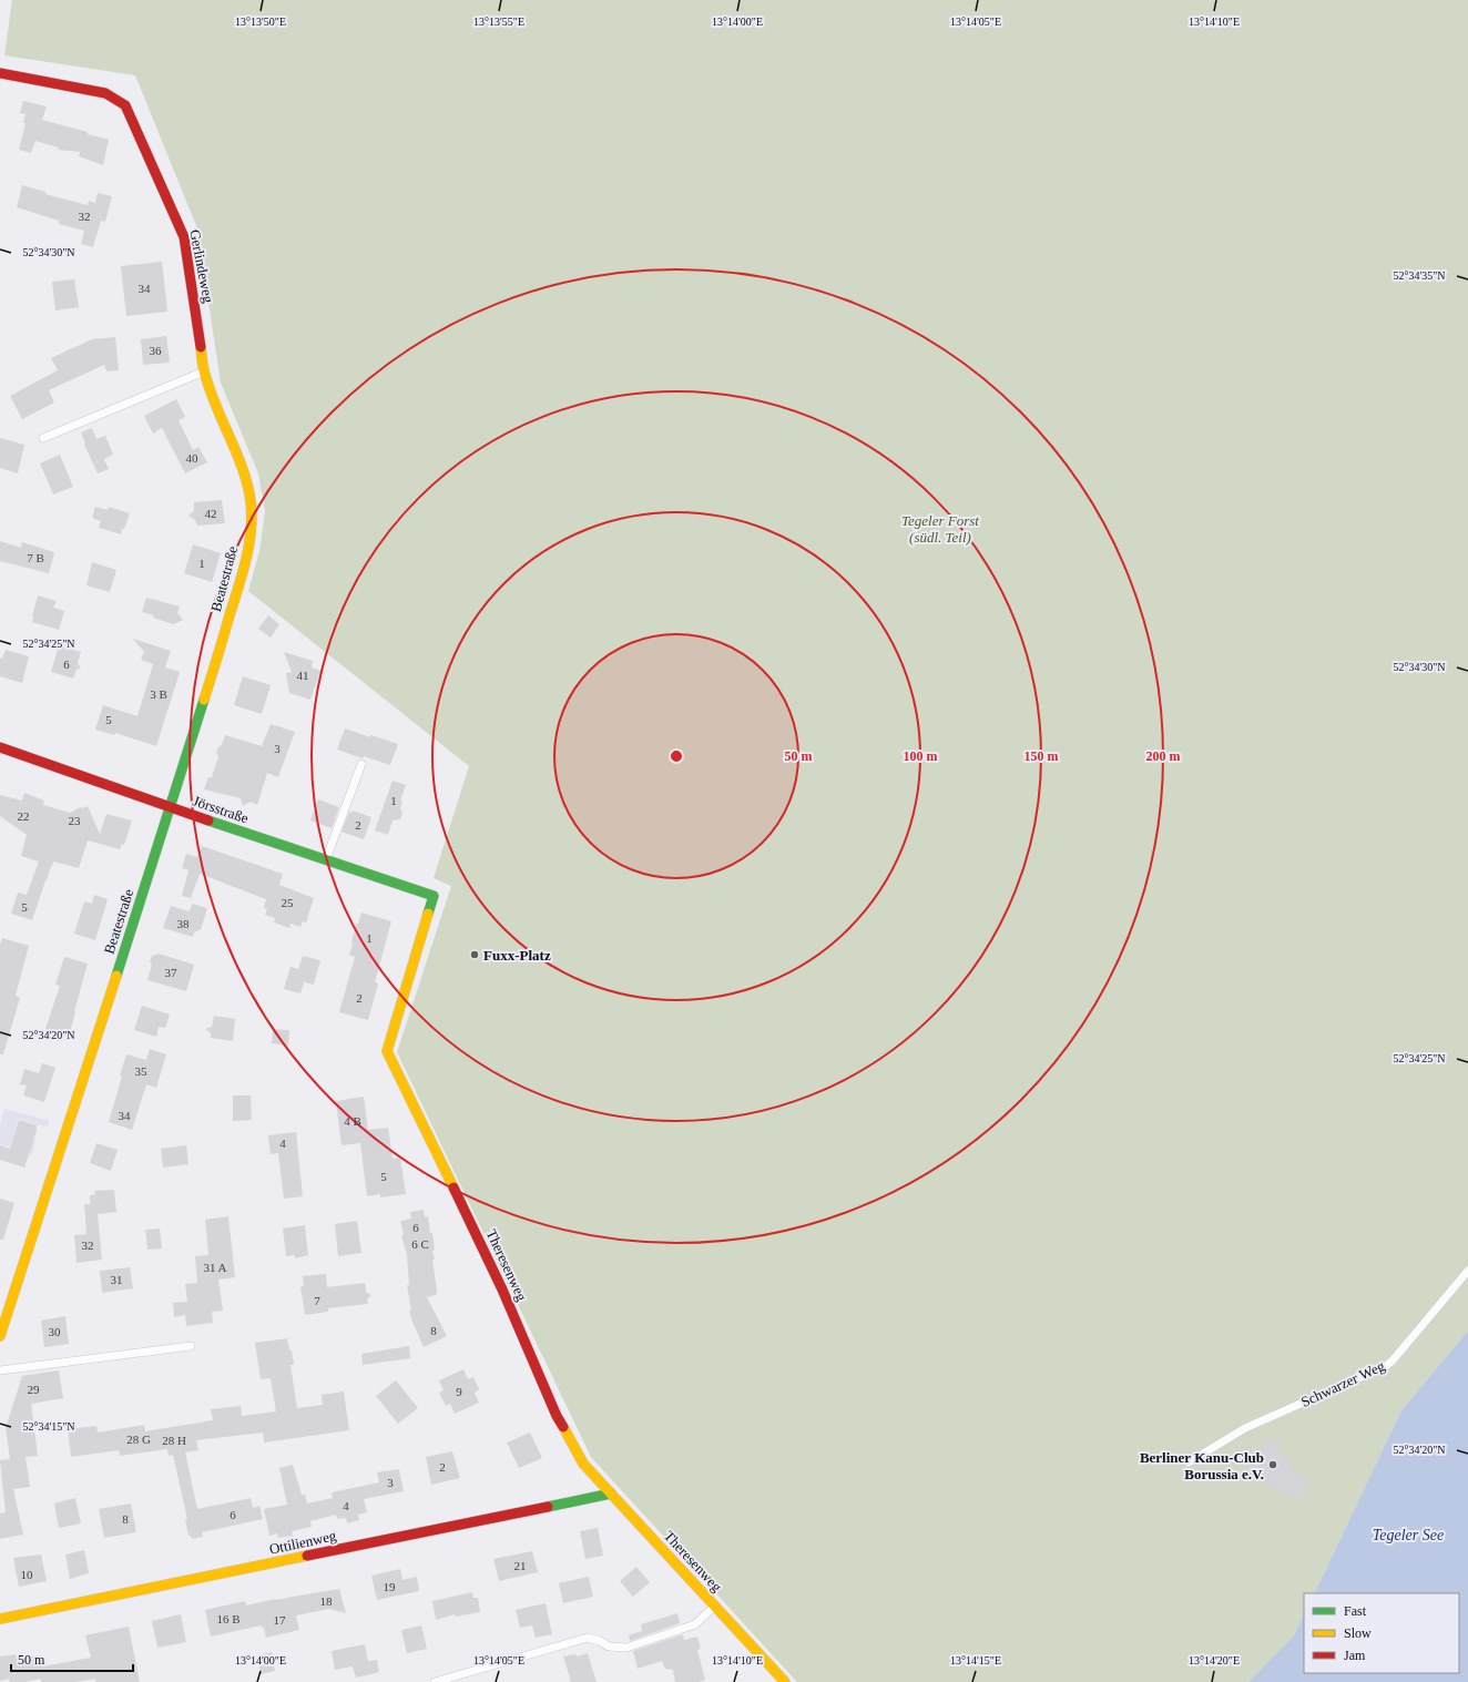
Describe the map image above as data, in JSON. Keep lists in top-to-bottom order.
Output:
{
  "streets": {
    "street": [
      "Gerlindeweg",
      "Beatestraße",
      "Jörsstraße",
      "Theresenweg",
      "Ottilienweg"
    ],
    "lane": ["Schwarzer Weg"]
  },
  "crossings": [
    ["Gerlindeweg", "Beatestraße"],
    ["Beatestraße", "Jörsstraße"],
    ["Jörsstraße", "Theresenweg"],
    ["Theresenweg", "Ottilienweg"]
  ],
  "water": ["Tegeler See"],
  "parks": ["Tegeler Forst (südl. Teil)"],
  "places": ["Fuxx-Platz", "Berliner Kanu-Club Borussia e.V."],
  "house_numbers": [
    "32",
    "34",
    "36",
    "40",
    "42",
    "7 B",
    "1",
    "6",
    "41",
    "3 B",
    "5",
    "3",
    "1",
    "22",
    "23",
    "2",
    "25",
    "5",
    "38",
    "1",
    "37",
    "2",
    "35",
    "34",
    "4 B",
    "4",
    "5",
    "6",
    "6 C",
    "32",
    "31 A",
    "31",
    "7",
    "8",
    "30",
    "29",
    "9",
    "28 G",
    "28 H",
    "2",
    "3",
    "4",
    "6",
    "8",
    "21",
    "10",
    "19",
    "18",
    "16 B",
    "17"
  ],
  "legend": ["Fast", "Slow", "Jam"],
  "scale_bar": "50 m",
  "coordinates": [
    "13°13'50\"E",
    "13°13'55\"E",
    "13°14'00\"E",
    "13°14'05\"E",
    "13°14'10\"E",
    "52°34'30\"N",
    "52°34'35\"N",
    "52°34'25\"N",
    "52°34'20\"N",
    "52°34'15\"N",
    "13°14'15\"E",
    "13°14'20\"E"
  ],
  "rings": [
    "50 m",
    "100 m",
    "150 m",
    "200 m"
  ]
}
